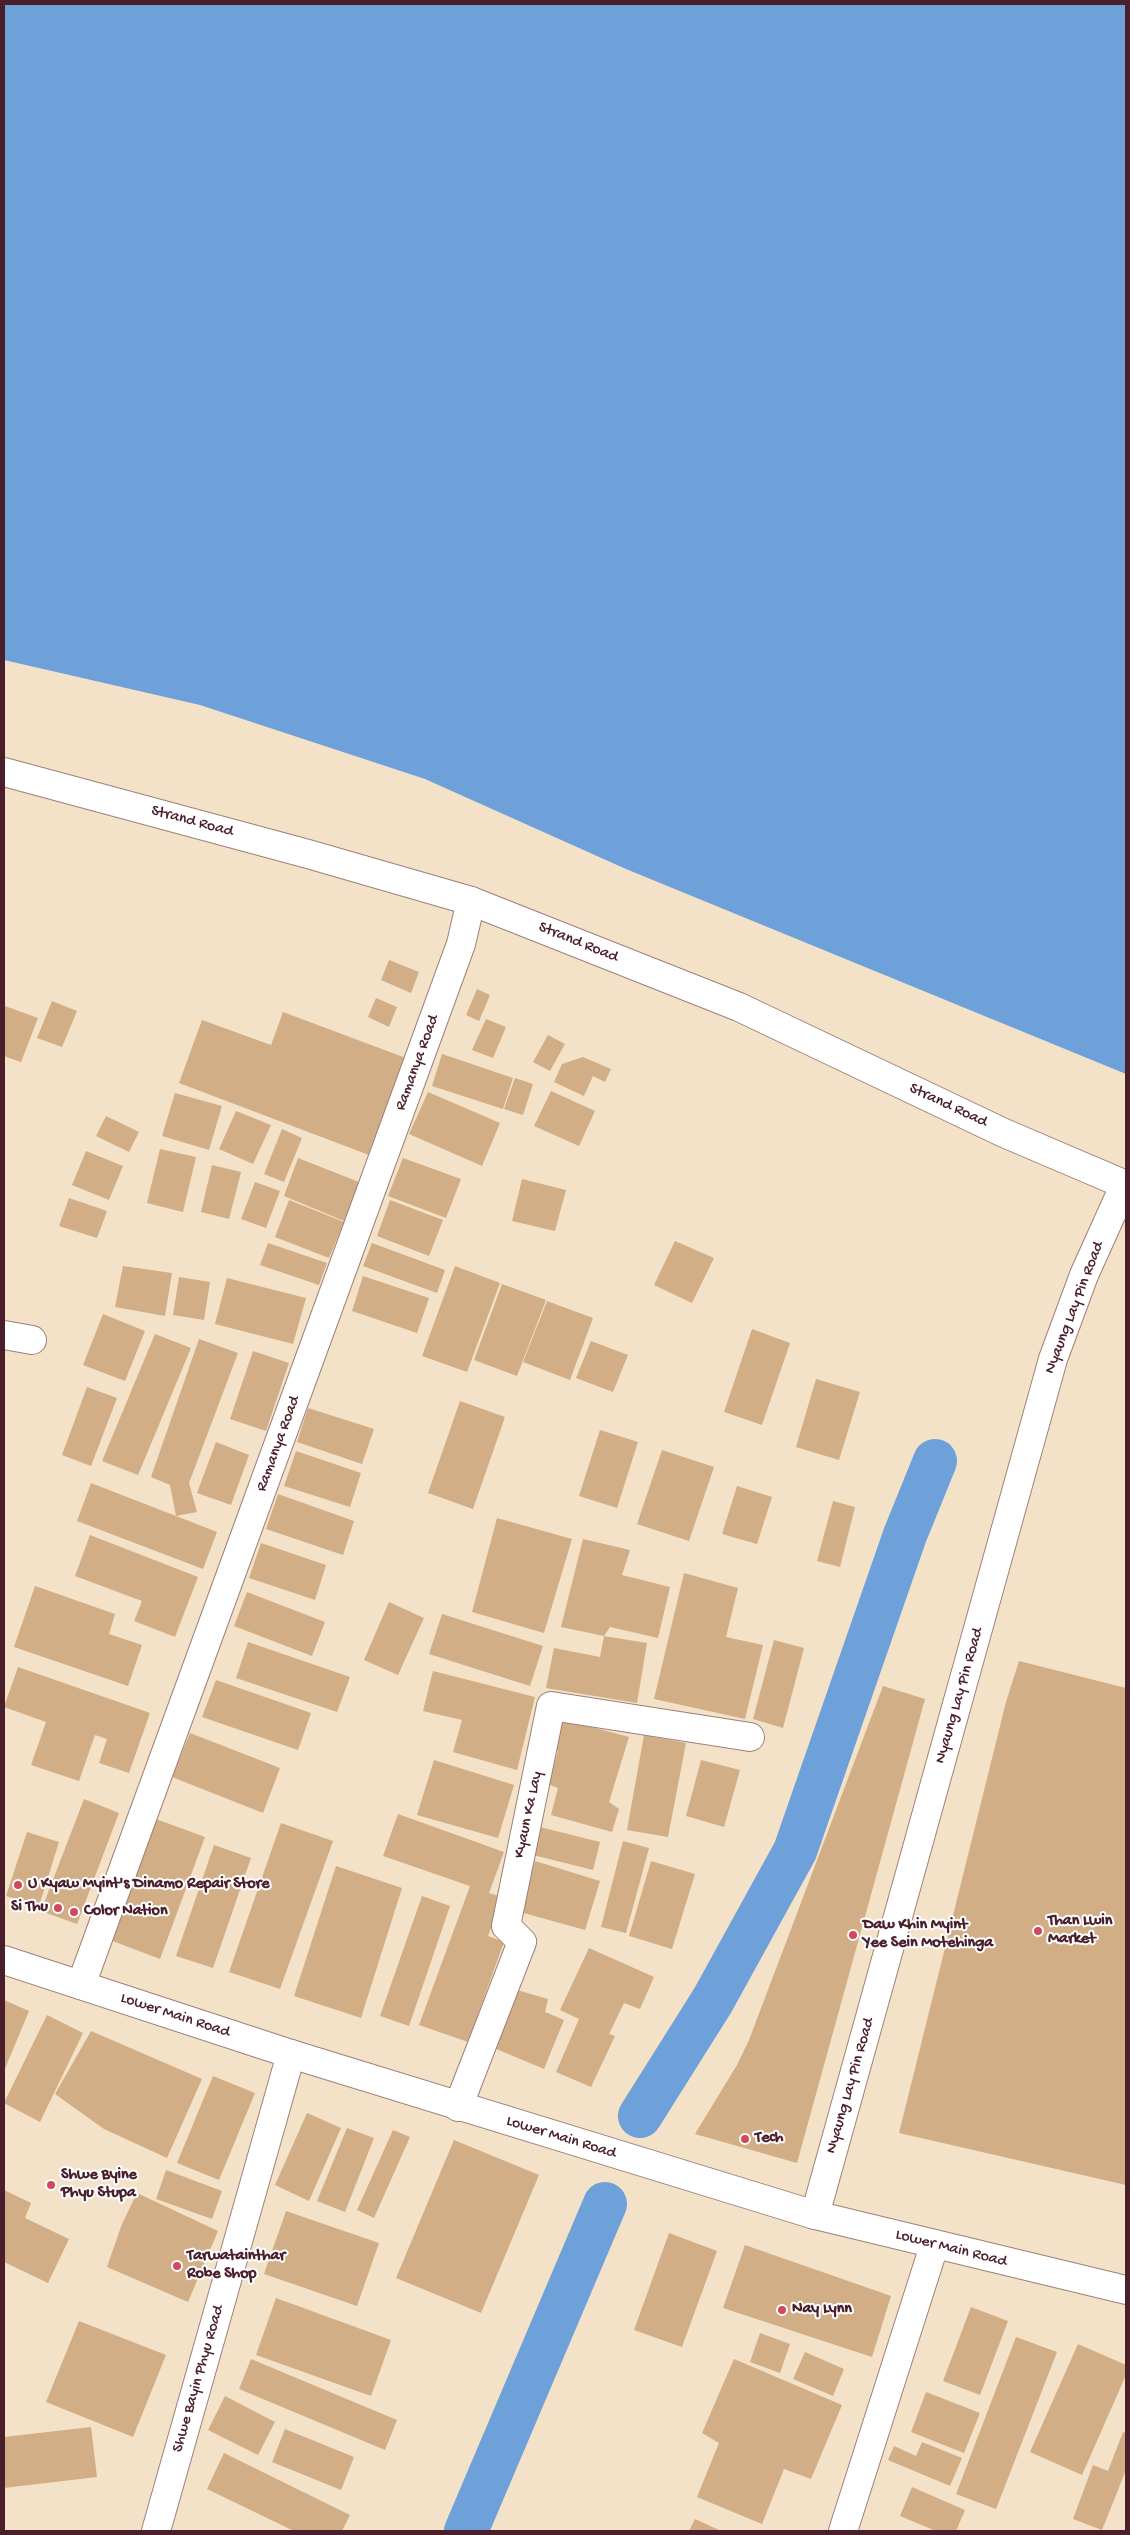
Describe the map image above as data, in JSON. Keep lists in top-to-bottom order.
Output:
{
  "streets": {
    "street": [
      "Strand Road",
      "Ramanya Road",
      "Nyaung Lay Pin Road",
      "Kyaun Ka Lay",
      "Lower Main Road",
      "Shwe Bayin Phyu Road"
    ]
  },
  "crossings": [
    ["Strand Road", "Ramanya Road"],
    ["Strand Road", "Nyaung Lay Pin Road"],
    ["Ramanya Road", "Lower Main Road"],
    ["Nyaung Lay Pin Road", "Lower Main Road"],
    ["Kyaun Ka Lay", "Lower Main Road"],
    ["Lower Main Road", "Shwe Bayin Phyu Road"]
  ],
  "places": [
    "U Kyaw Myint's Dinamo Repair Store",
    "Si Thu",
    "Color Nation",
    "Than Lwin Market",
    "Daw Khin Myint Yee Sein Motehinga",
    "Tech",
    "Shwe Byine Phyu Stupa",
    "Tarwatainthar Robe Shop",
    "Nay Lynn"
  ]
}
